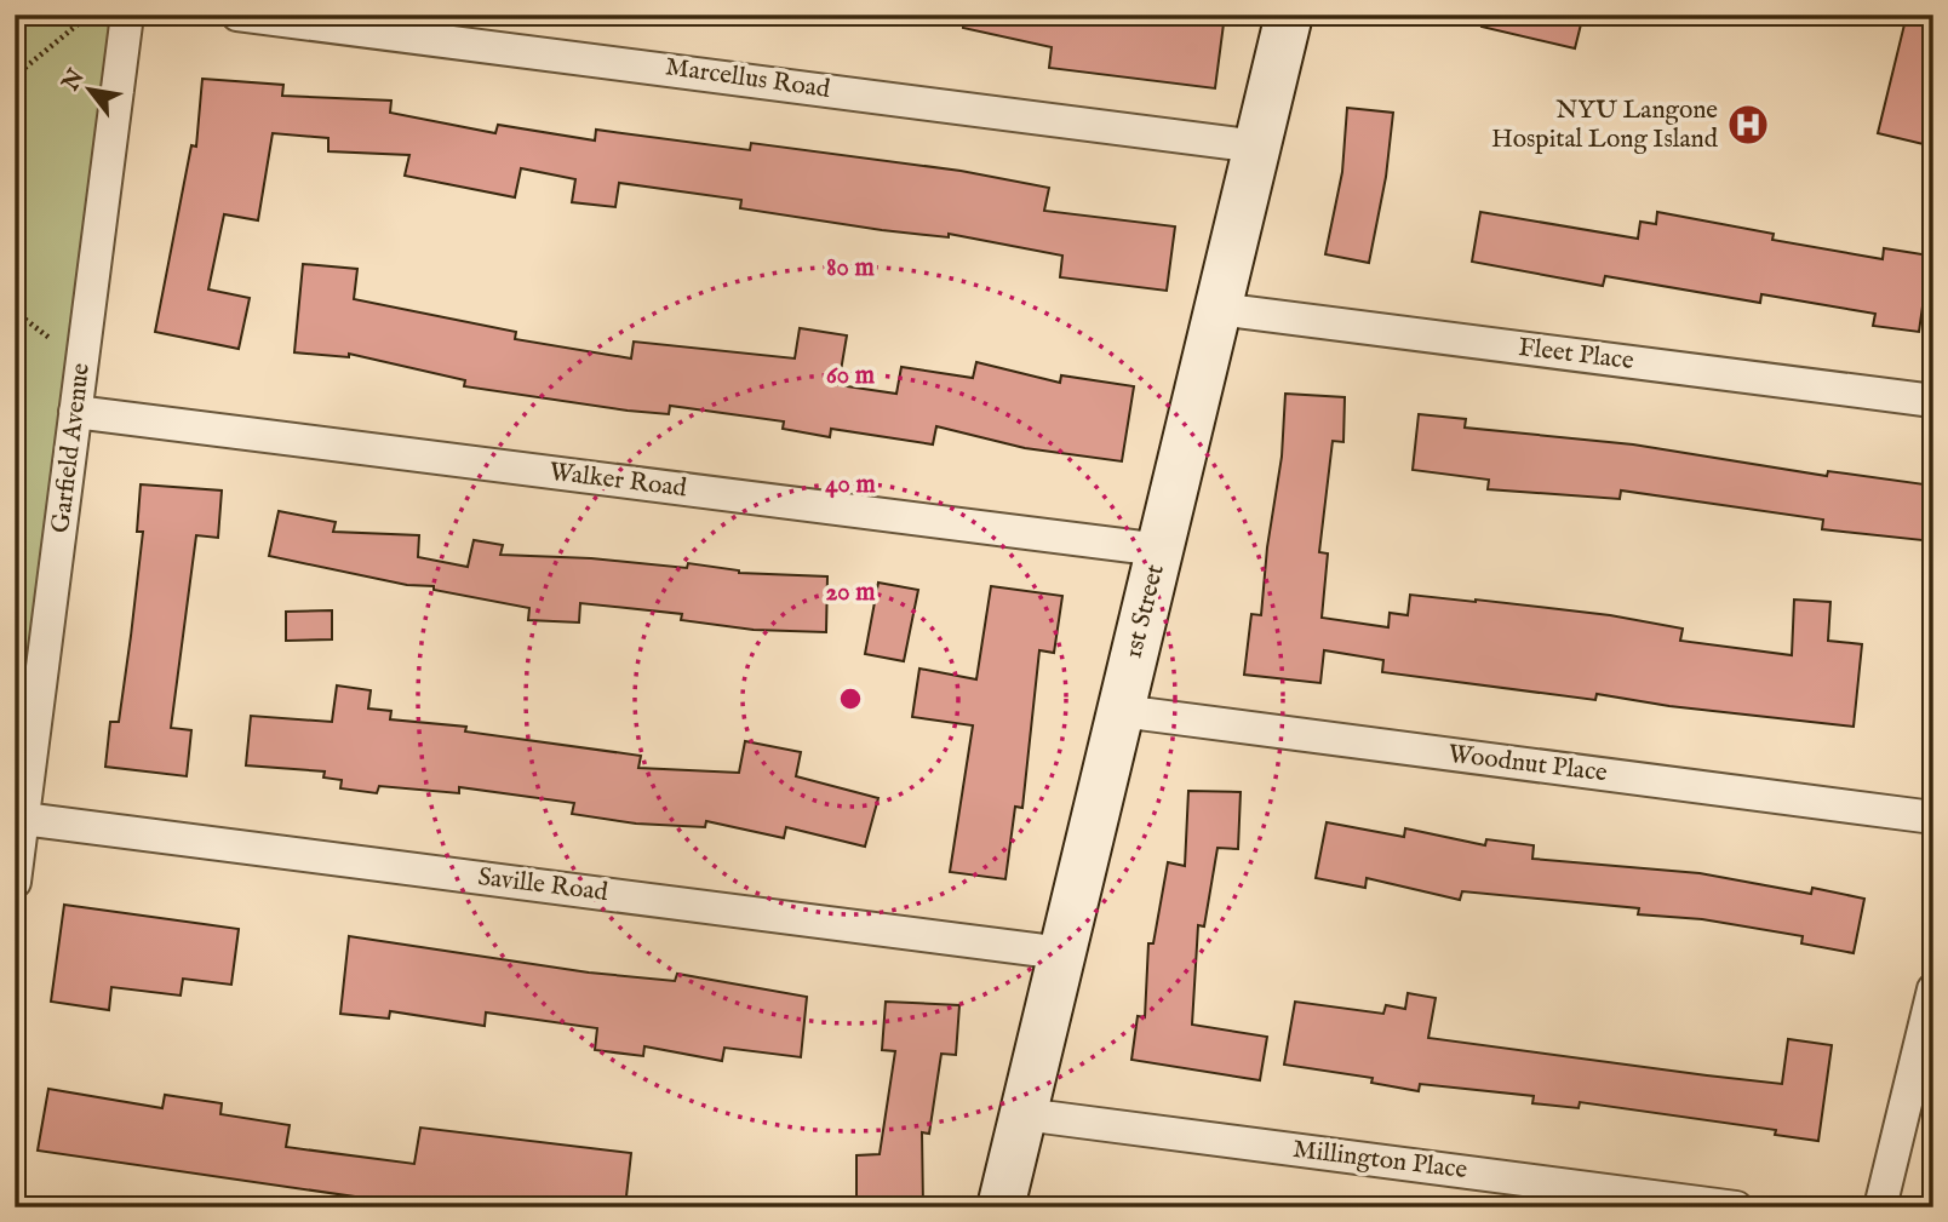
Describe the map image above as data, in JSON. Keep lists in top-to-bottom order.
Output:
{
  "streets": {
    "street": [
      "Marcellus Road",
      "Fleet Place",
      "Garfield Avenue",
      "Walker Road",
      "1st Street",
      "Woodnut Place",
      "Saville Road",
      "Millington Place"
    ]
  },
  "crossings": [
    ["Marcellus Road", "1st Street"],
    ["Fleet Place", "1st Street"],
    ["Garfield Avenue", "Walker Road"],
    ["Garfield Avenue", "Saville Road"],
    ["Walker Road", "1st Street"],
    ["1st Street", "Woodnut Place"],
    ["1st Street", "Saville Road"],
    ["1st Street", "Millington Place"]
  ],
  "places": {
    "hospital": ["NYU Langone Hospital Long Island"]
  },
  "north": "top left",
  "rings": [
    "80 m",
    "60 m",
    "40 m",
    "20 m"
  ]
}
